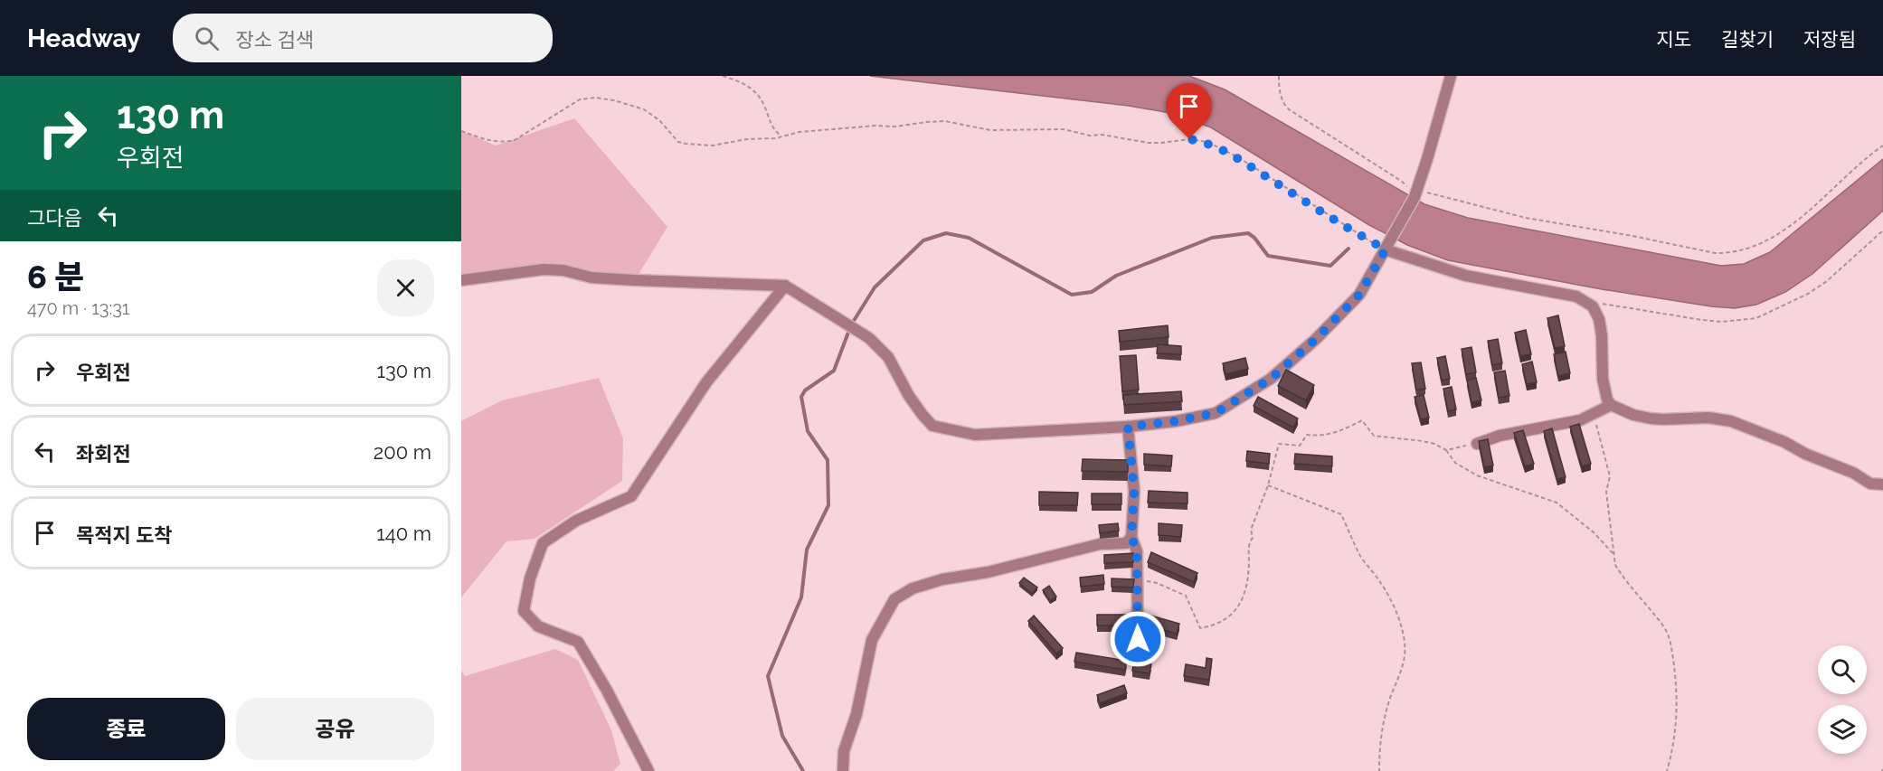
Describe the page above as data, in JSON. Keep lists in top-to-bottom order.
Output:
{
  "page": {
    "header": "Headway",
    "search": "장소 검색",
    "nav": ["지도", "길찾기", "저장됨"],
    "turn": ["130 m", "우회전"],
    "then": "그다음",
    "heading": ["6 분", "470 m · 13:31"],
    "list": [
      {
        "name": "우회전",
        "value": "130 m"
      },
      {
        "name": "좌회전",
        "value": "200 m"
      },
      {
        "name": "목적지 도착",
        "value": "140 m"
      }
    ],
    "buttons": ["종료", "공유"]
  }
}
